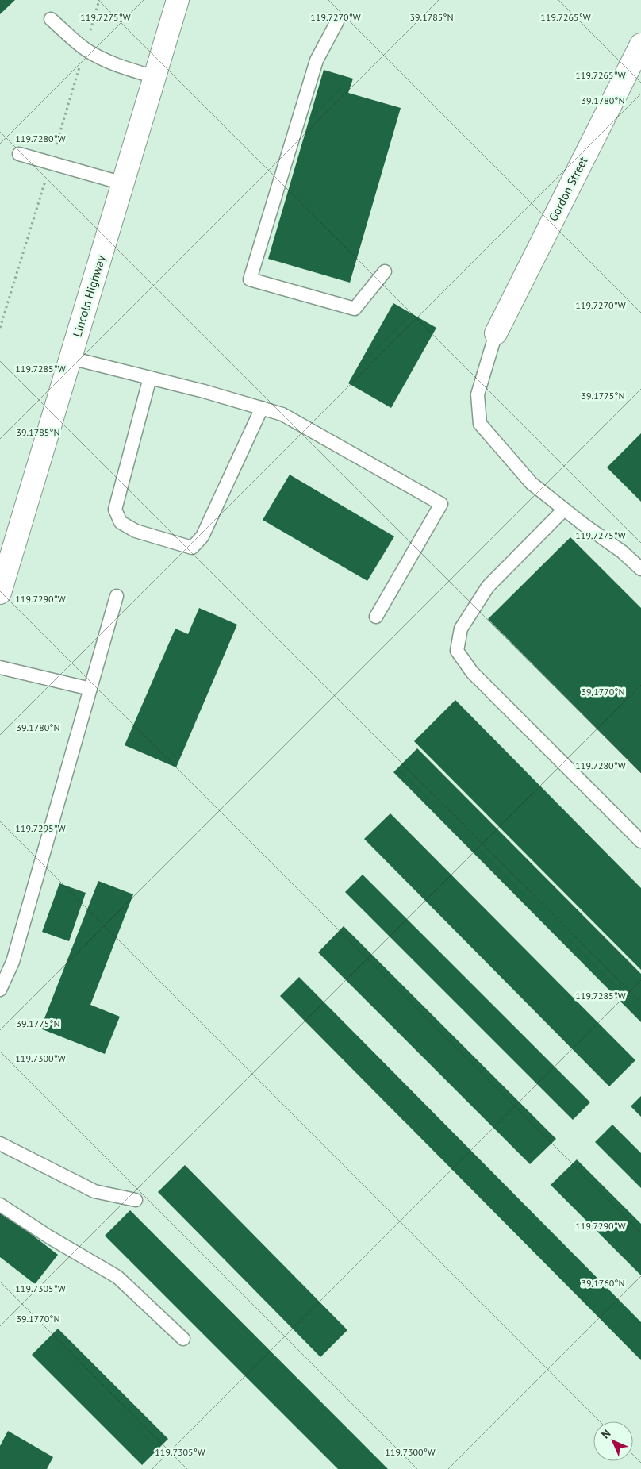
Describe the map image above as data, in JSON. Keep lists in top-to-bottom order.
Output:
{
  "streets": {
    "main road": ["Gordon Street", "Lincoln Highway"]
  },
  "north": "top left",
  "coordinates": [
    "119.7275°W",
    "119.7270°W",
    "39.1785°N",
    "119.7265°W",
    "39.1780°N",
    "119.7280°W",
    "119.7285°W",
    "39.1775°N",
    "119.7290°W",
    "39.1770°N",
    "119.7295°W",
    "119.7300°W",
    "39.1760°N",
    "119.7305°W"
  ]
}
